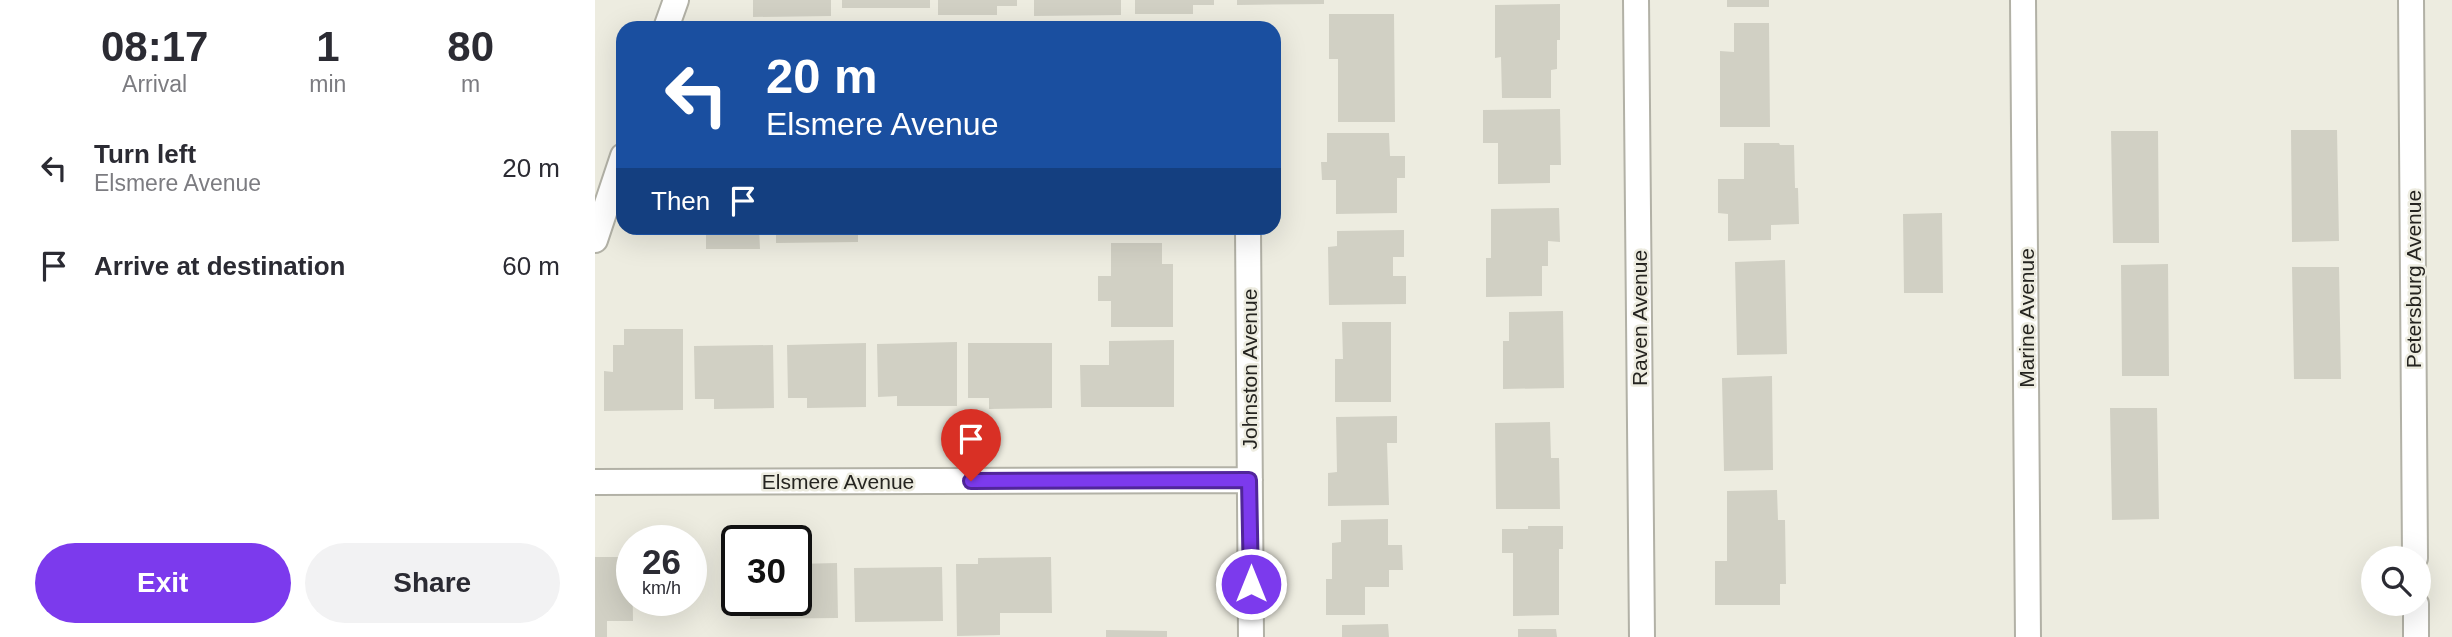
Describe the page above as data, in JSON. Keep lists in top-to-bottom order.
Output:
{
  "streets": {
    "street": [
      "Petersburg Avenue",
      "Raven Avenue",
      "Marine Avenue",
      "Johnston Avenue",
      "Elsmere Avenue"
    ]
  },
  "crossings": [
    ["Johnston Avenue", "Elsmere Avenue"]
  ],
  "page": {
    "eta": [
      "08:17",
      "Arrival",
      "1",
      "min",
      "80",
      "m"
    ],
    "turn": ["20 m", "Elsmere Avenue"],
    "list": [
      {
        "name": "Turn left",
        "note": "Elsmere Avenue",
        "value": "20 m"
      },
      {
        "name": "Arrive at destination",
        "value": "60 m"
      }
    ],
    "then": "Then",
    "speed": "26 km/h",
    "limit": "30",
    "buttons": ["Exit", "Share"]
  }
}
